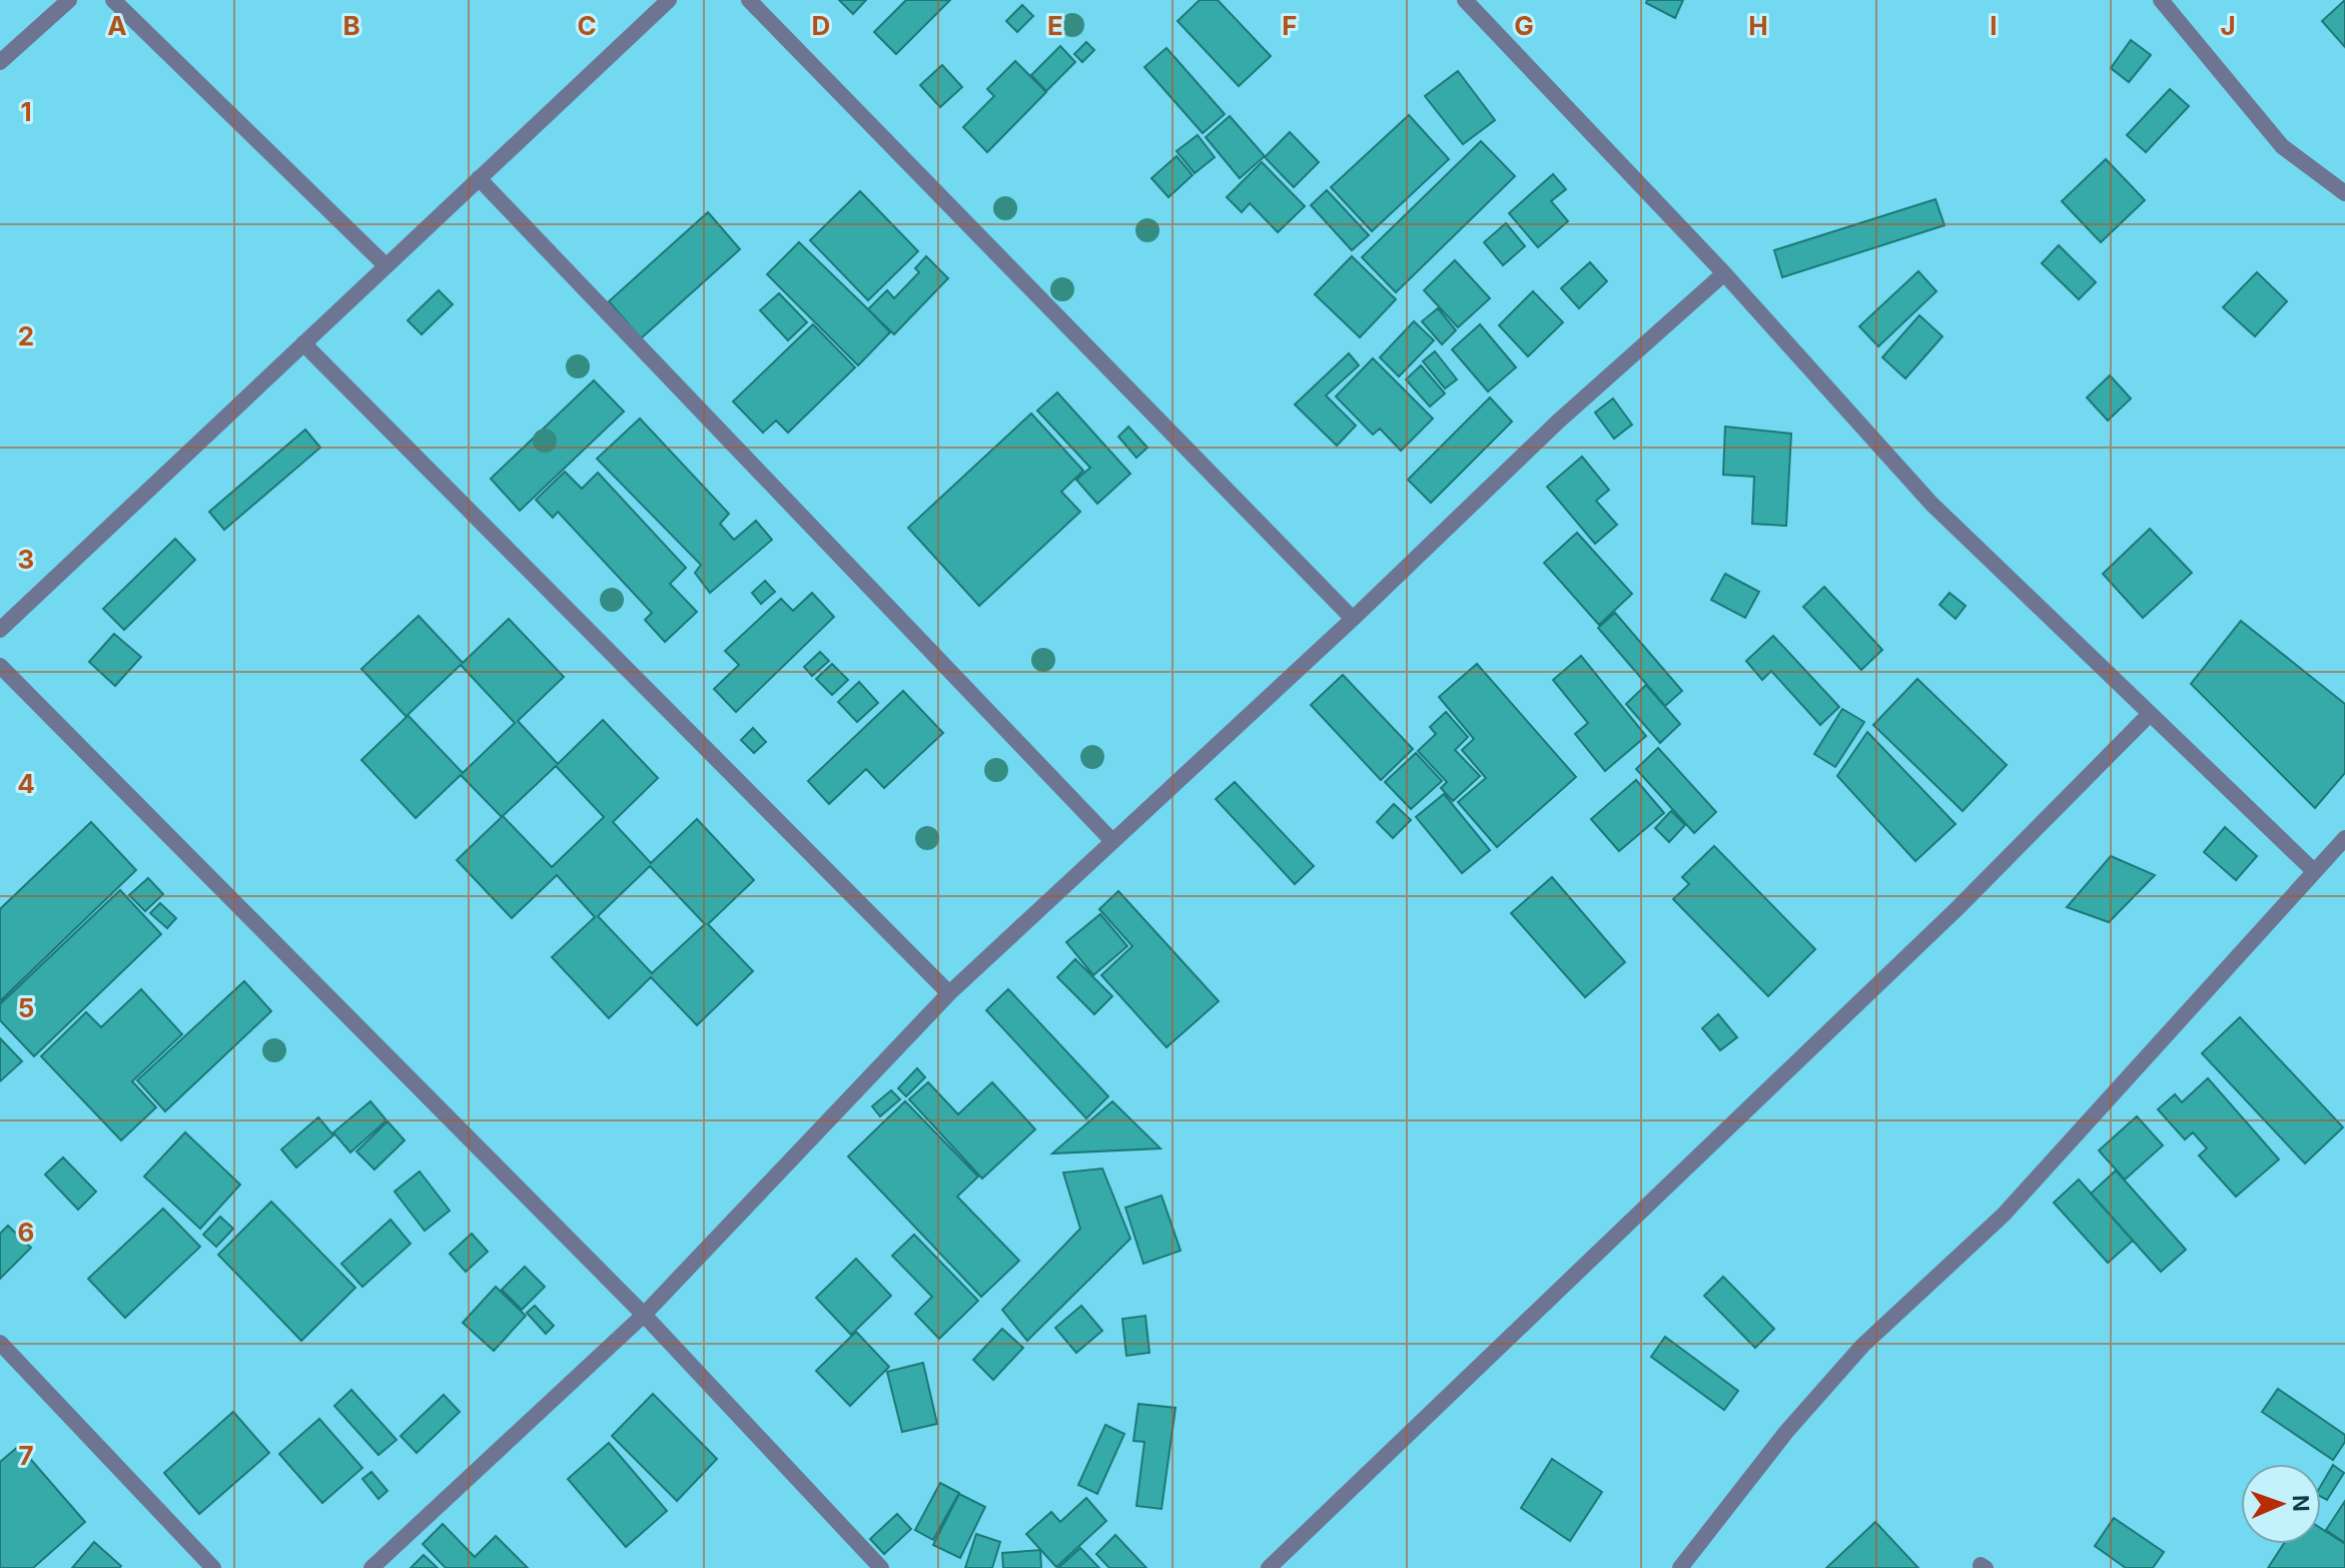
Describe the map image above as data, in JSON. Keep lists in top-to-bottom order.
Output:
{
  "north": "right",
  "grid": {
    "columns": [
      "A",
      "B",
      "C",
      "D",
      "E",
      "F",
      "G",
      "H",
      "I",
      "J"
    ],
    "rows": [
      "1",
      "2",
      "3",
      "4",
      "5",
      "6",
      "7"
    ]
  }
}
